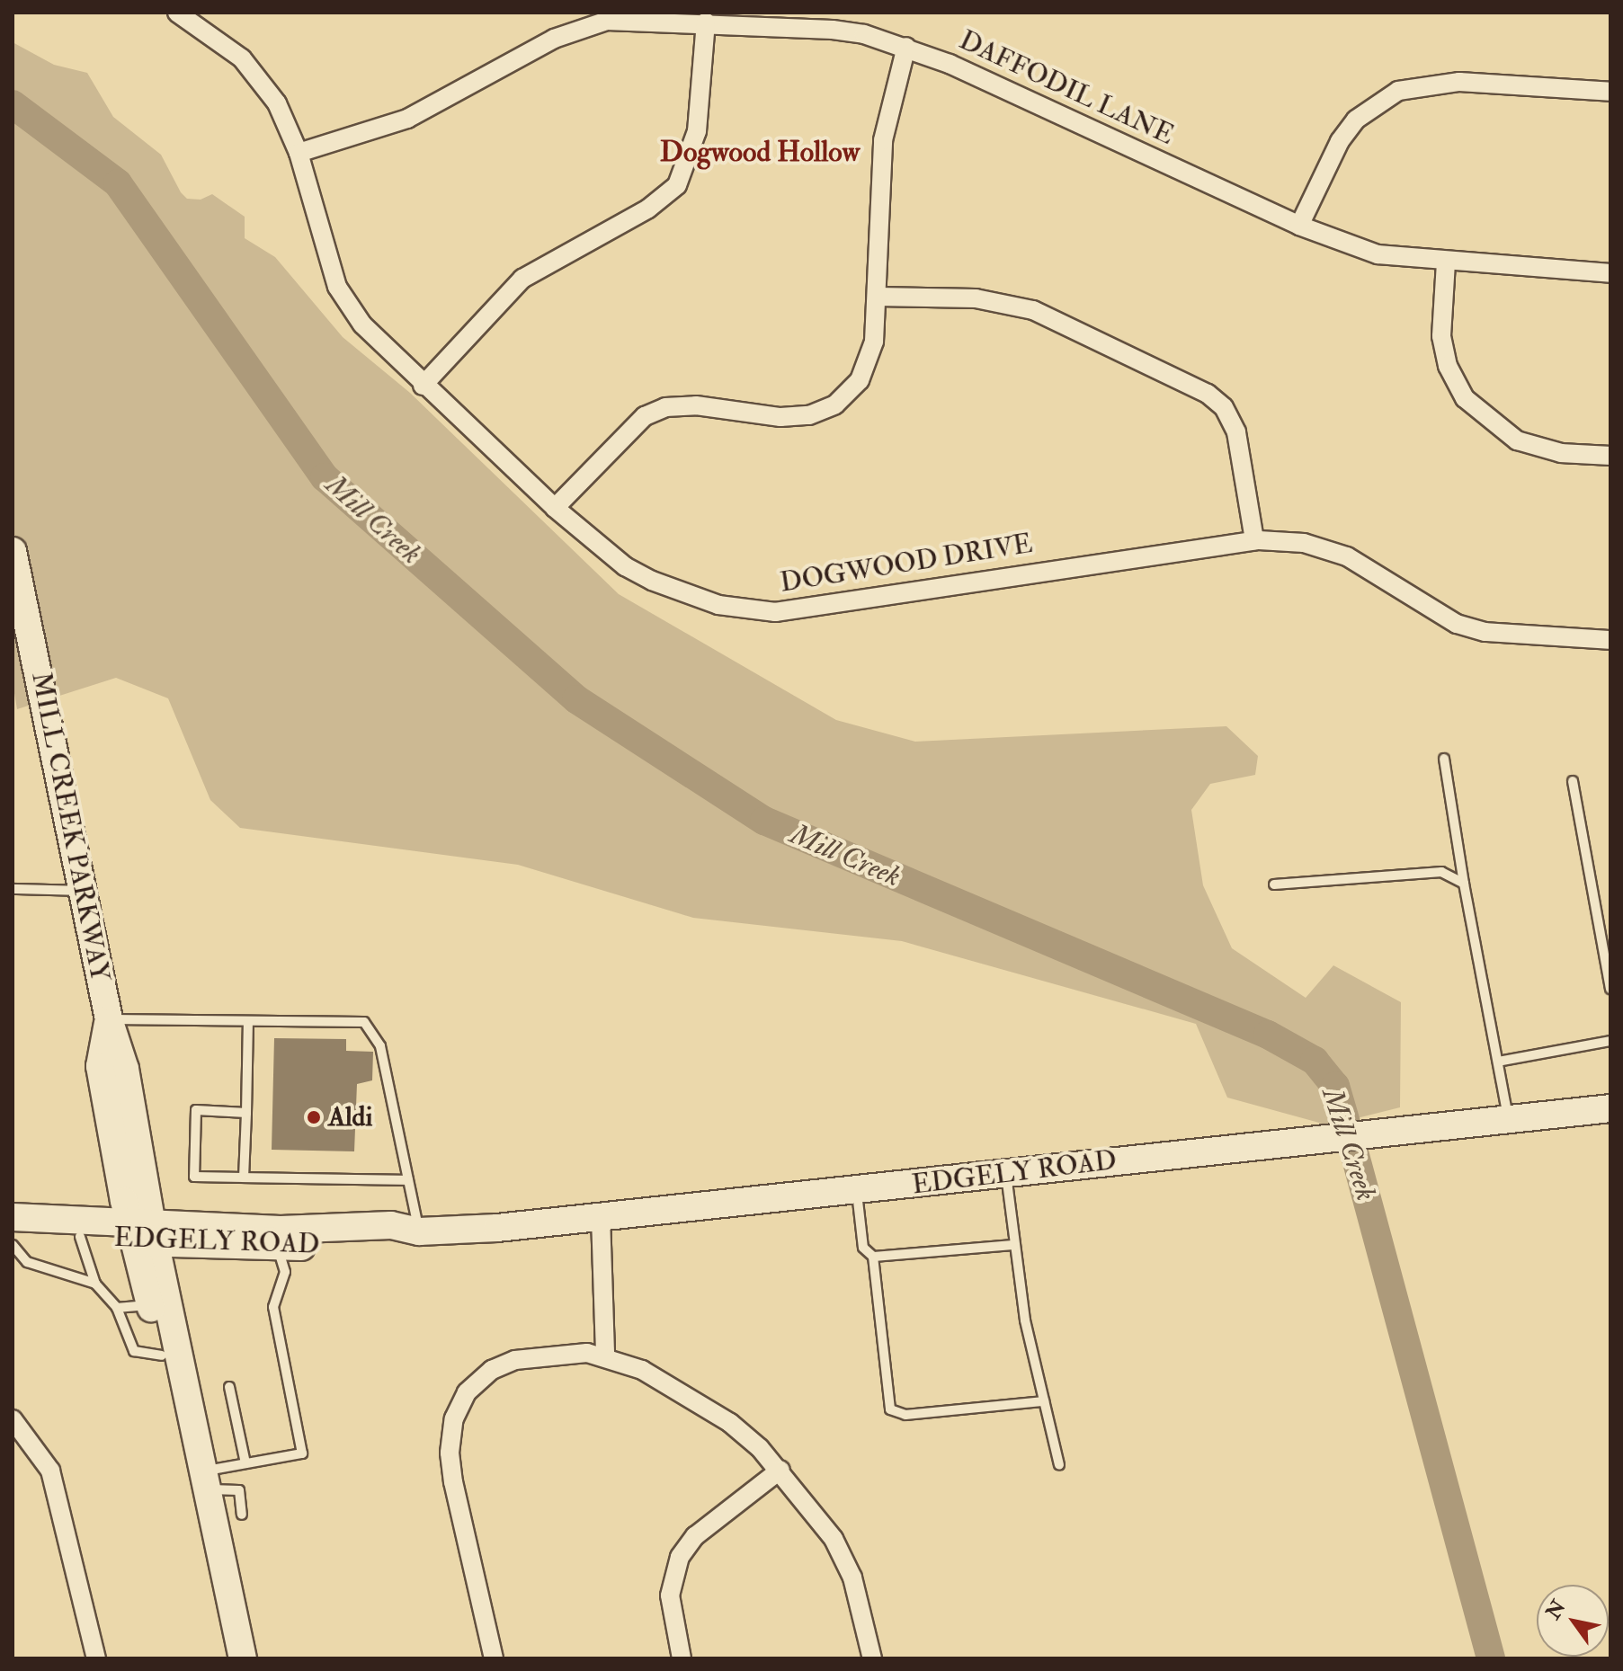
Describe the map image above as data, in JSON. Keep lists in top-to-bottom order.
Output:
{
  "streets": {
    "main road": ["MILL CREEK PARKWAY", "EDGELY ROAD"],
    "street": ["DAFFODIL LANE", "DOGWOOD DRIVE"]
  },
  "crossings": [
    ["DAFFODIL LANE", "DOGWOOD DRIVE"],
    ["MILL CREEK PARKWAY", "EDGELY ROAD"]
  ],
  "districts": ["Dogwood Hollow"],
  "water": ["Mill Creek"],
  "places": ["Aldi"],
  "north": "top left"
}
